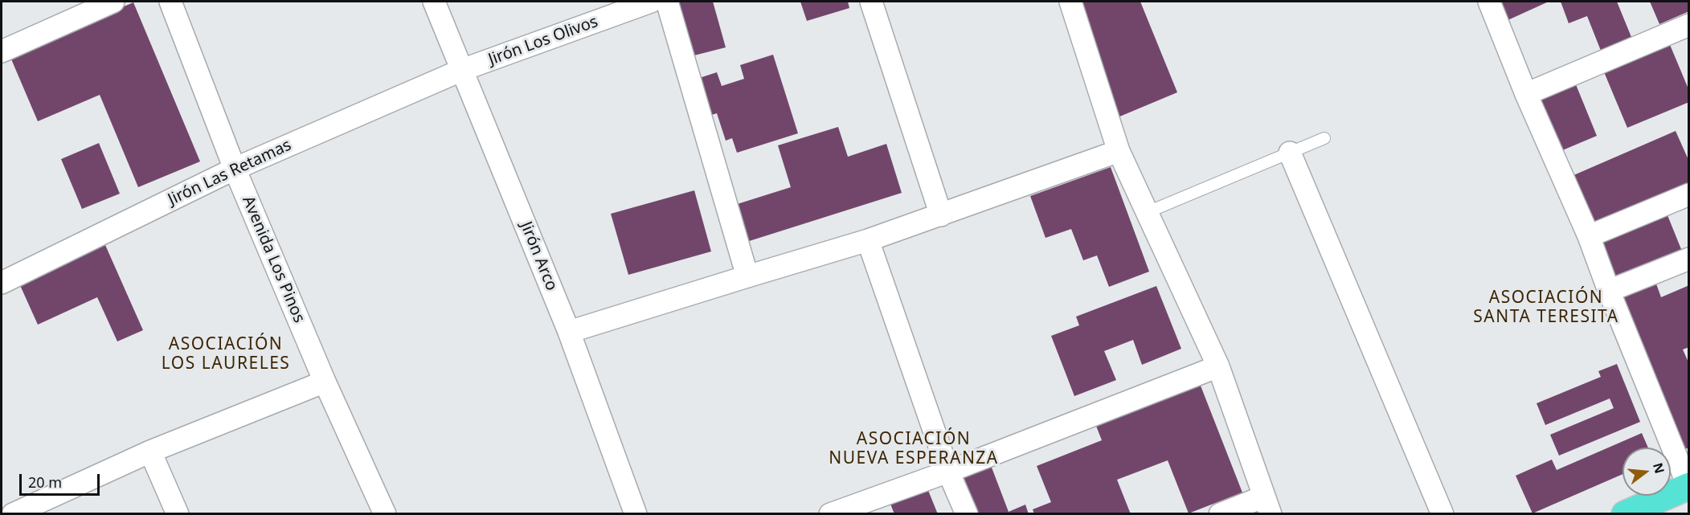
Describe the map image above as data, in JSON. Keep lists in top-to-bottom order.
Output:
{
  "streets": {
    "street": [
      "Jirón Los Olivos",
      "Jirón Las Retamas",
      "Jirón Arco",
      "Avenida Los Pinos"
    ]
  },
  "crossings": [
    ["Jirón Los Olivos", "Jirón Las Retamas"],
    ["Jirón Los Olivos", "Jirón Arco"],
    ["Jirón Las Retamas", "Jirón Arco"],
    ["Jirón Las Retamas", "Avenida Los Pinos"]
  ],
  "districts": ["ASOCIACIÓN SANTA TERESITA", "ASOCIACIÓN LOS LAURELES", "ASOCIACIÓN NUEVA ESPERANZA"],
  "scale_bar": "20 m",
  "north": "right"
}
